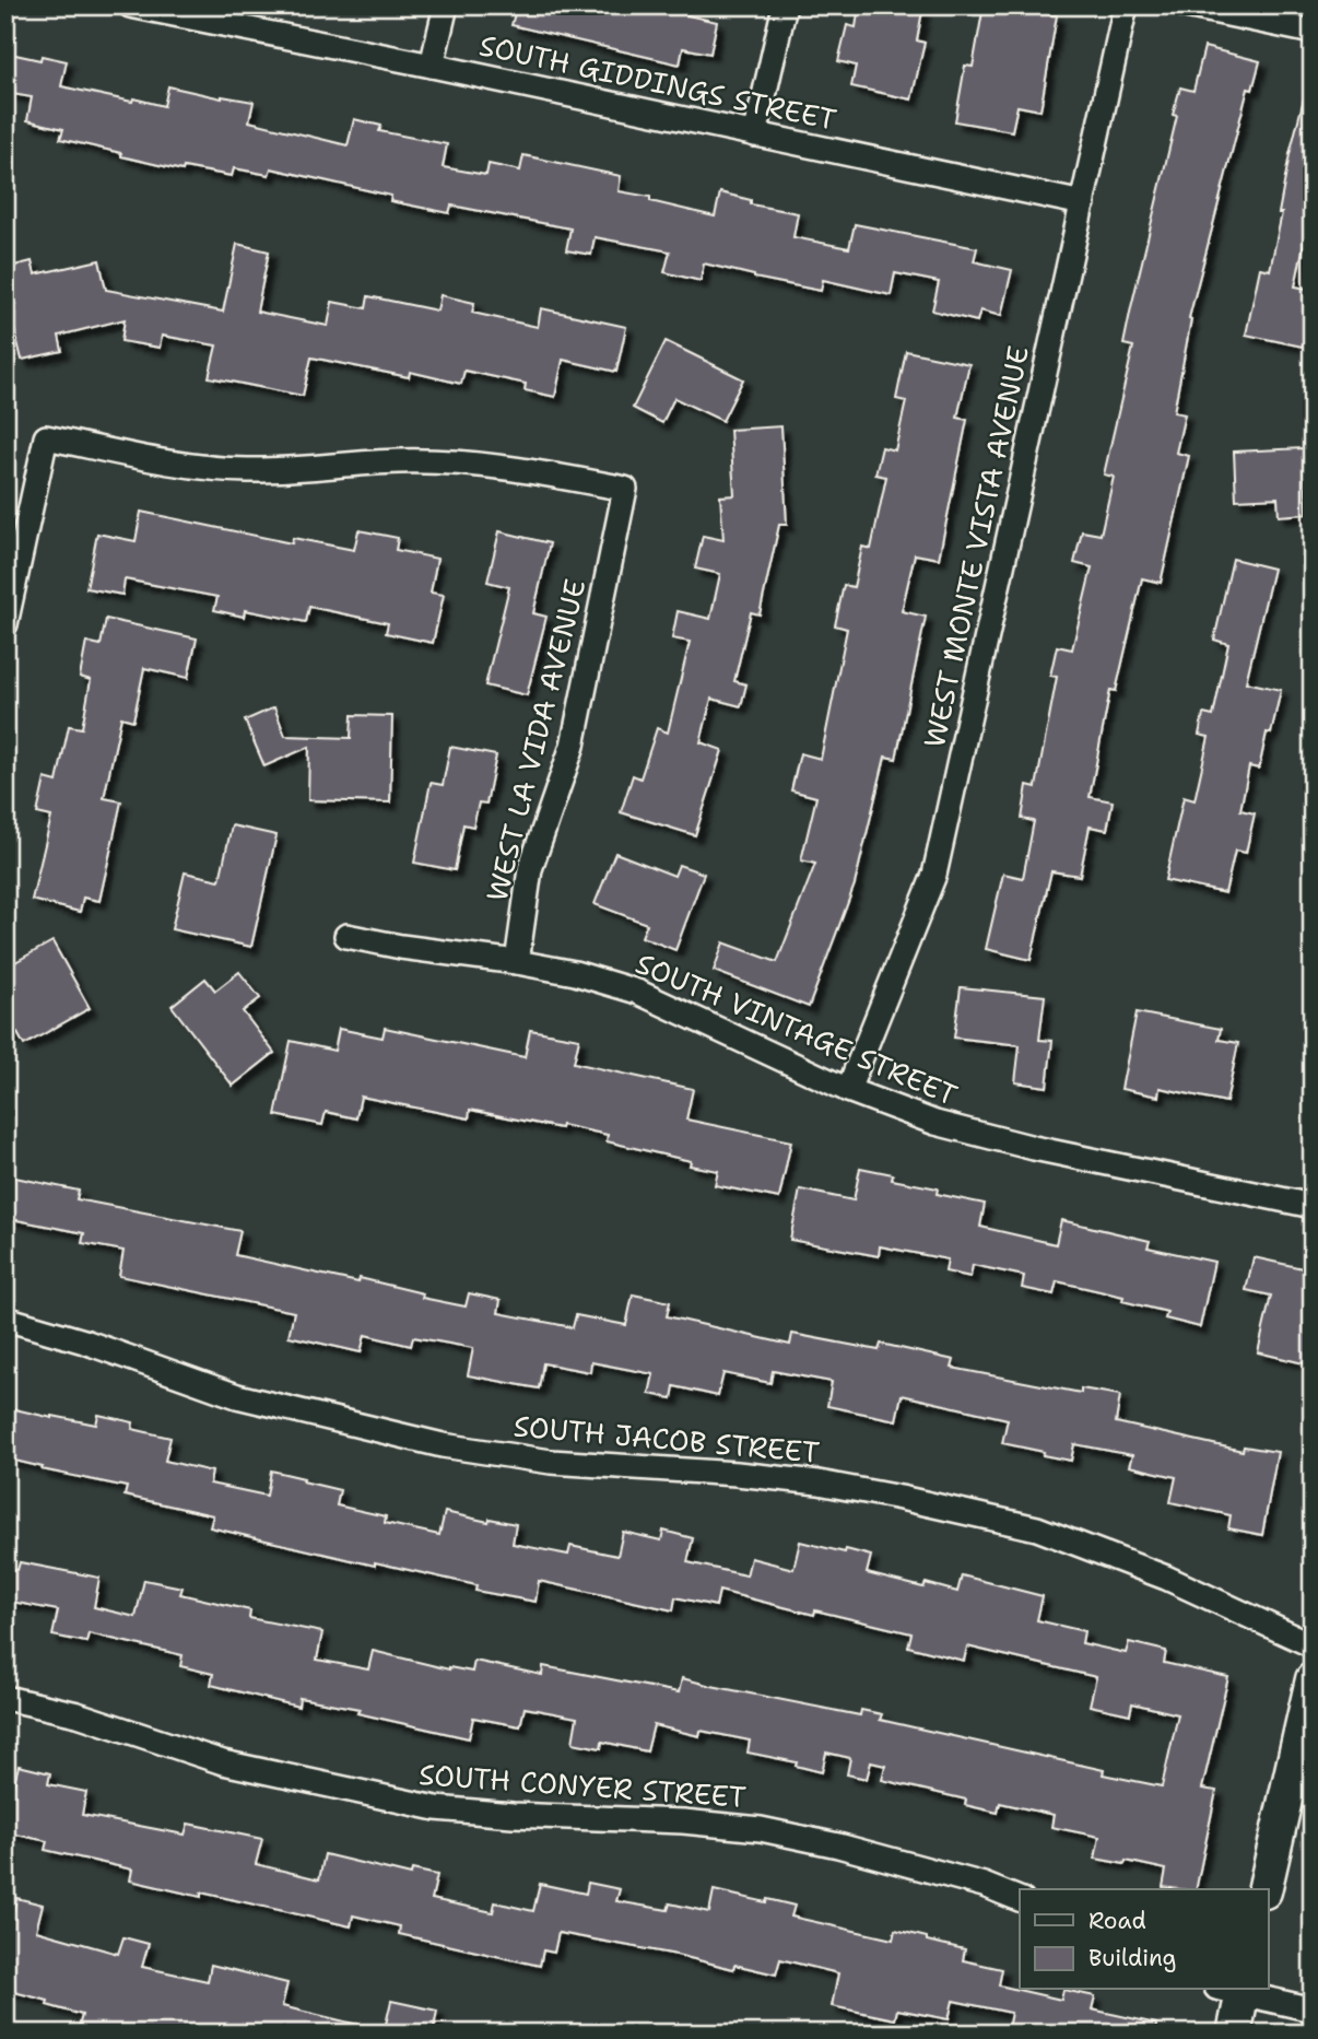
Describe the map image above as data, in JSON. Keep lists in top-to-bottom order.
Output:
{
  "streets": {
    "street": [
      "SOUTH GIDDINGS STREET",
      "WEST MONTE VISTA AVENUE",
      "WEST LA VIDA AVENUE",
      "SOUTH VINTAGE STREET",
      "SOUTH JACOB STREET",
      "SOUTH CONYER STREET"
    ]
  },
  "crossings": [
    ["SOUTH GIDDINGS STREET", "WEST MONTE VISTA AVENUE"],
    ["WEST MONTE VISTA AVENUE", "SOUTH VINTAGE STREET"],
    ["WEST LA VIDA AVENUE", "SOUTH VINTAGE STREET"]
  ],
  "legend": ["Road", "Building"]
}
